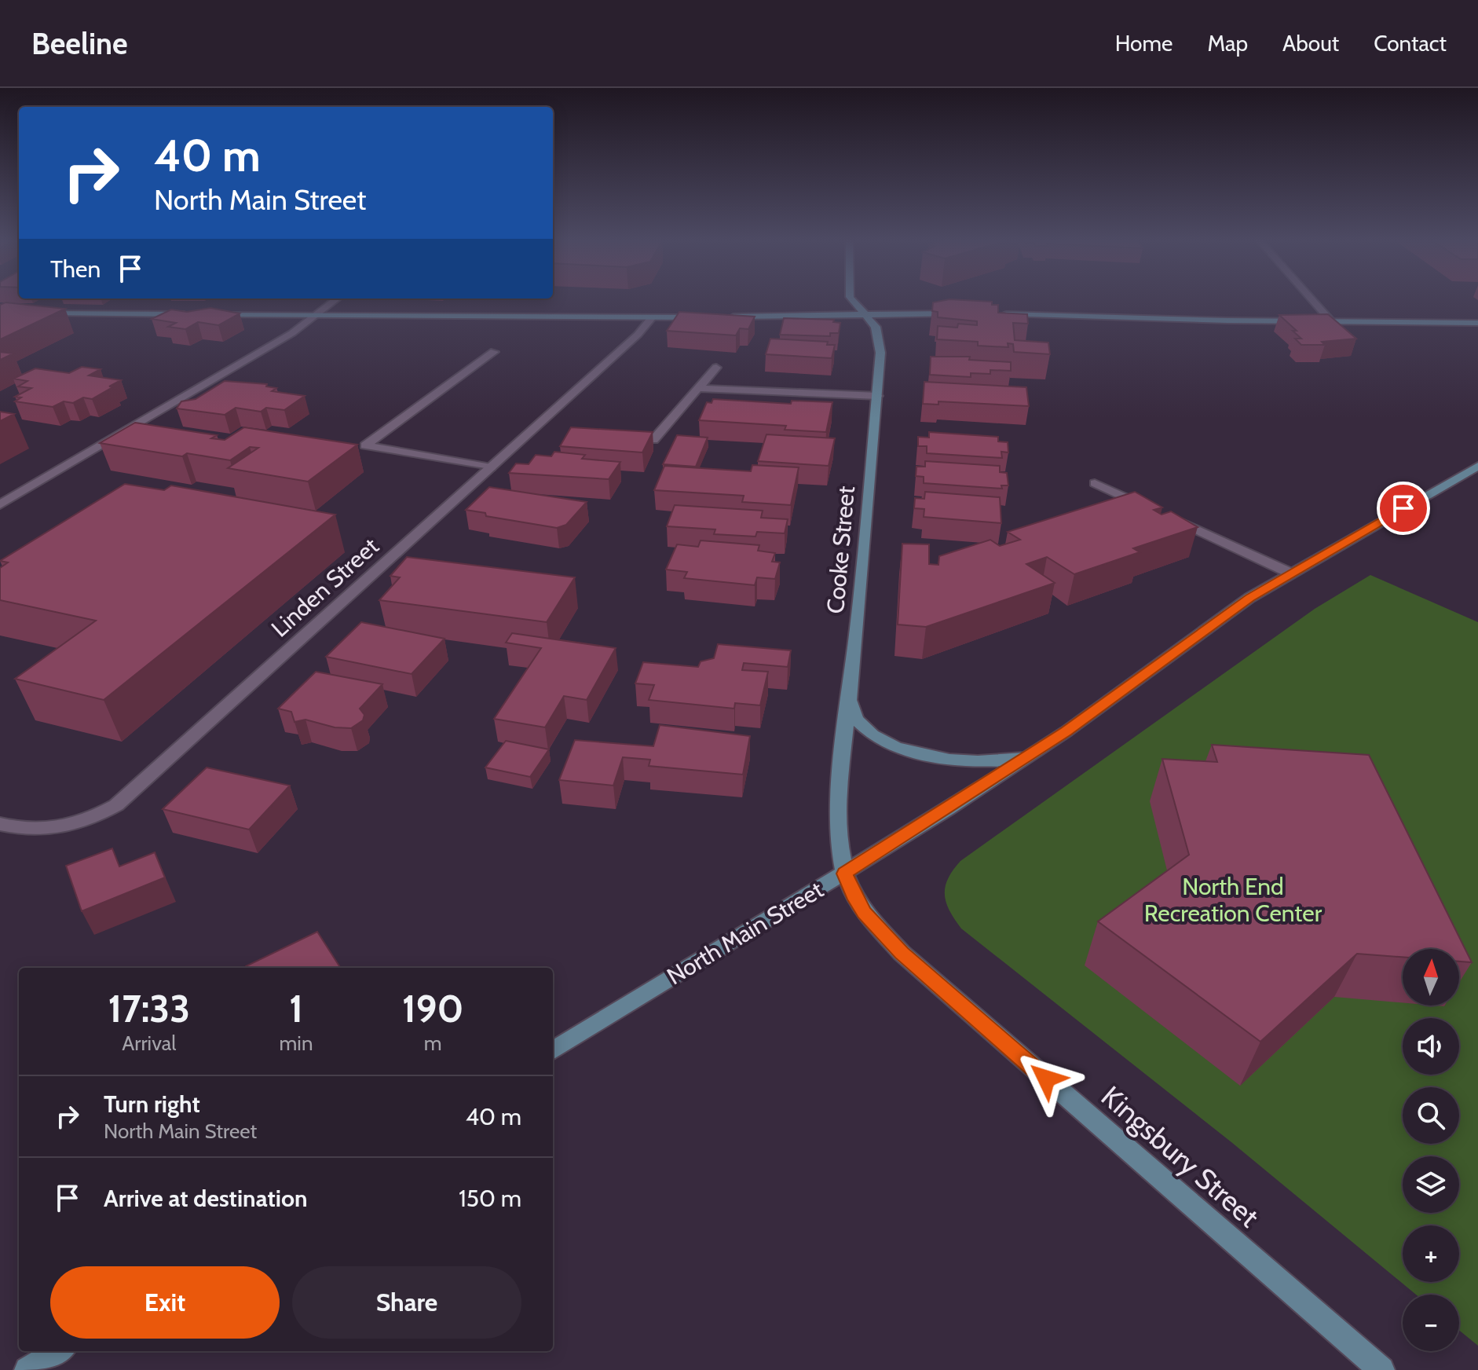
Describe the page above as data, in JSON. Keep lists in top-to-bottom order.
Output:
{
  "streets": {
    "main road": ["Cooke Street", "North Main Street", "Kingsbury Street"],
    "street": ["Linden Street"]
  },
  "crossings": [
    ["Cooke Street", "North Main Street"],
    ["Cooke Street", "Kingsbury Street"],
    ["North Main Street", "Kingsbury Street"]
  ],
  "parks": ["North End Recreation Center"],
  "north": "top",
  "page": {
    "header": "Beeline",
    "nav": [
      "Home",
      "Map",
      "About",
      "Contact"
    ],
    "turn": ["40 m", "North Main Street"],
    "then": "Then",
    "map_buttons": ["+", "−"],
    "eta": [
      "17:33",
      "Arrival",
      "1",
      "min",
      "190",
      "m"
    ],
    "list": [
      {
        "name": "Turn right",
        "note": "North Main Street",
        "value": "40 m"
      },
      {
        "name": "Arrive at destination",
        "value": "150 m"
      }
    ],
    "buttons": ["Exit", "Share"]
  }
}
